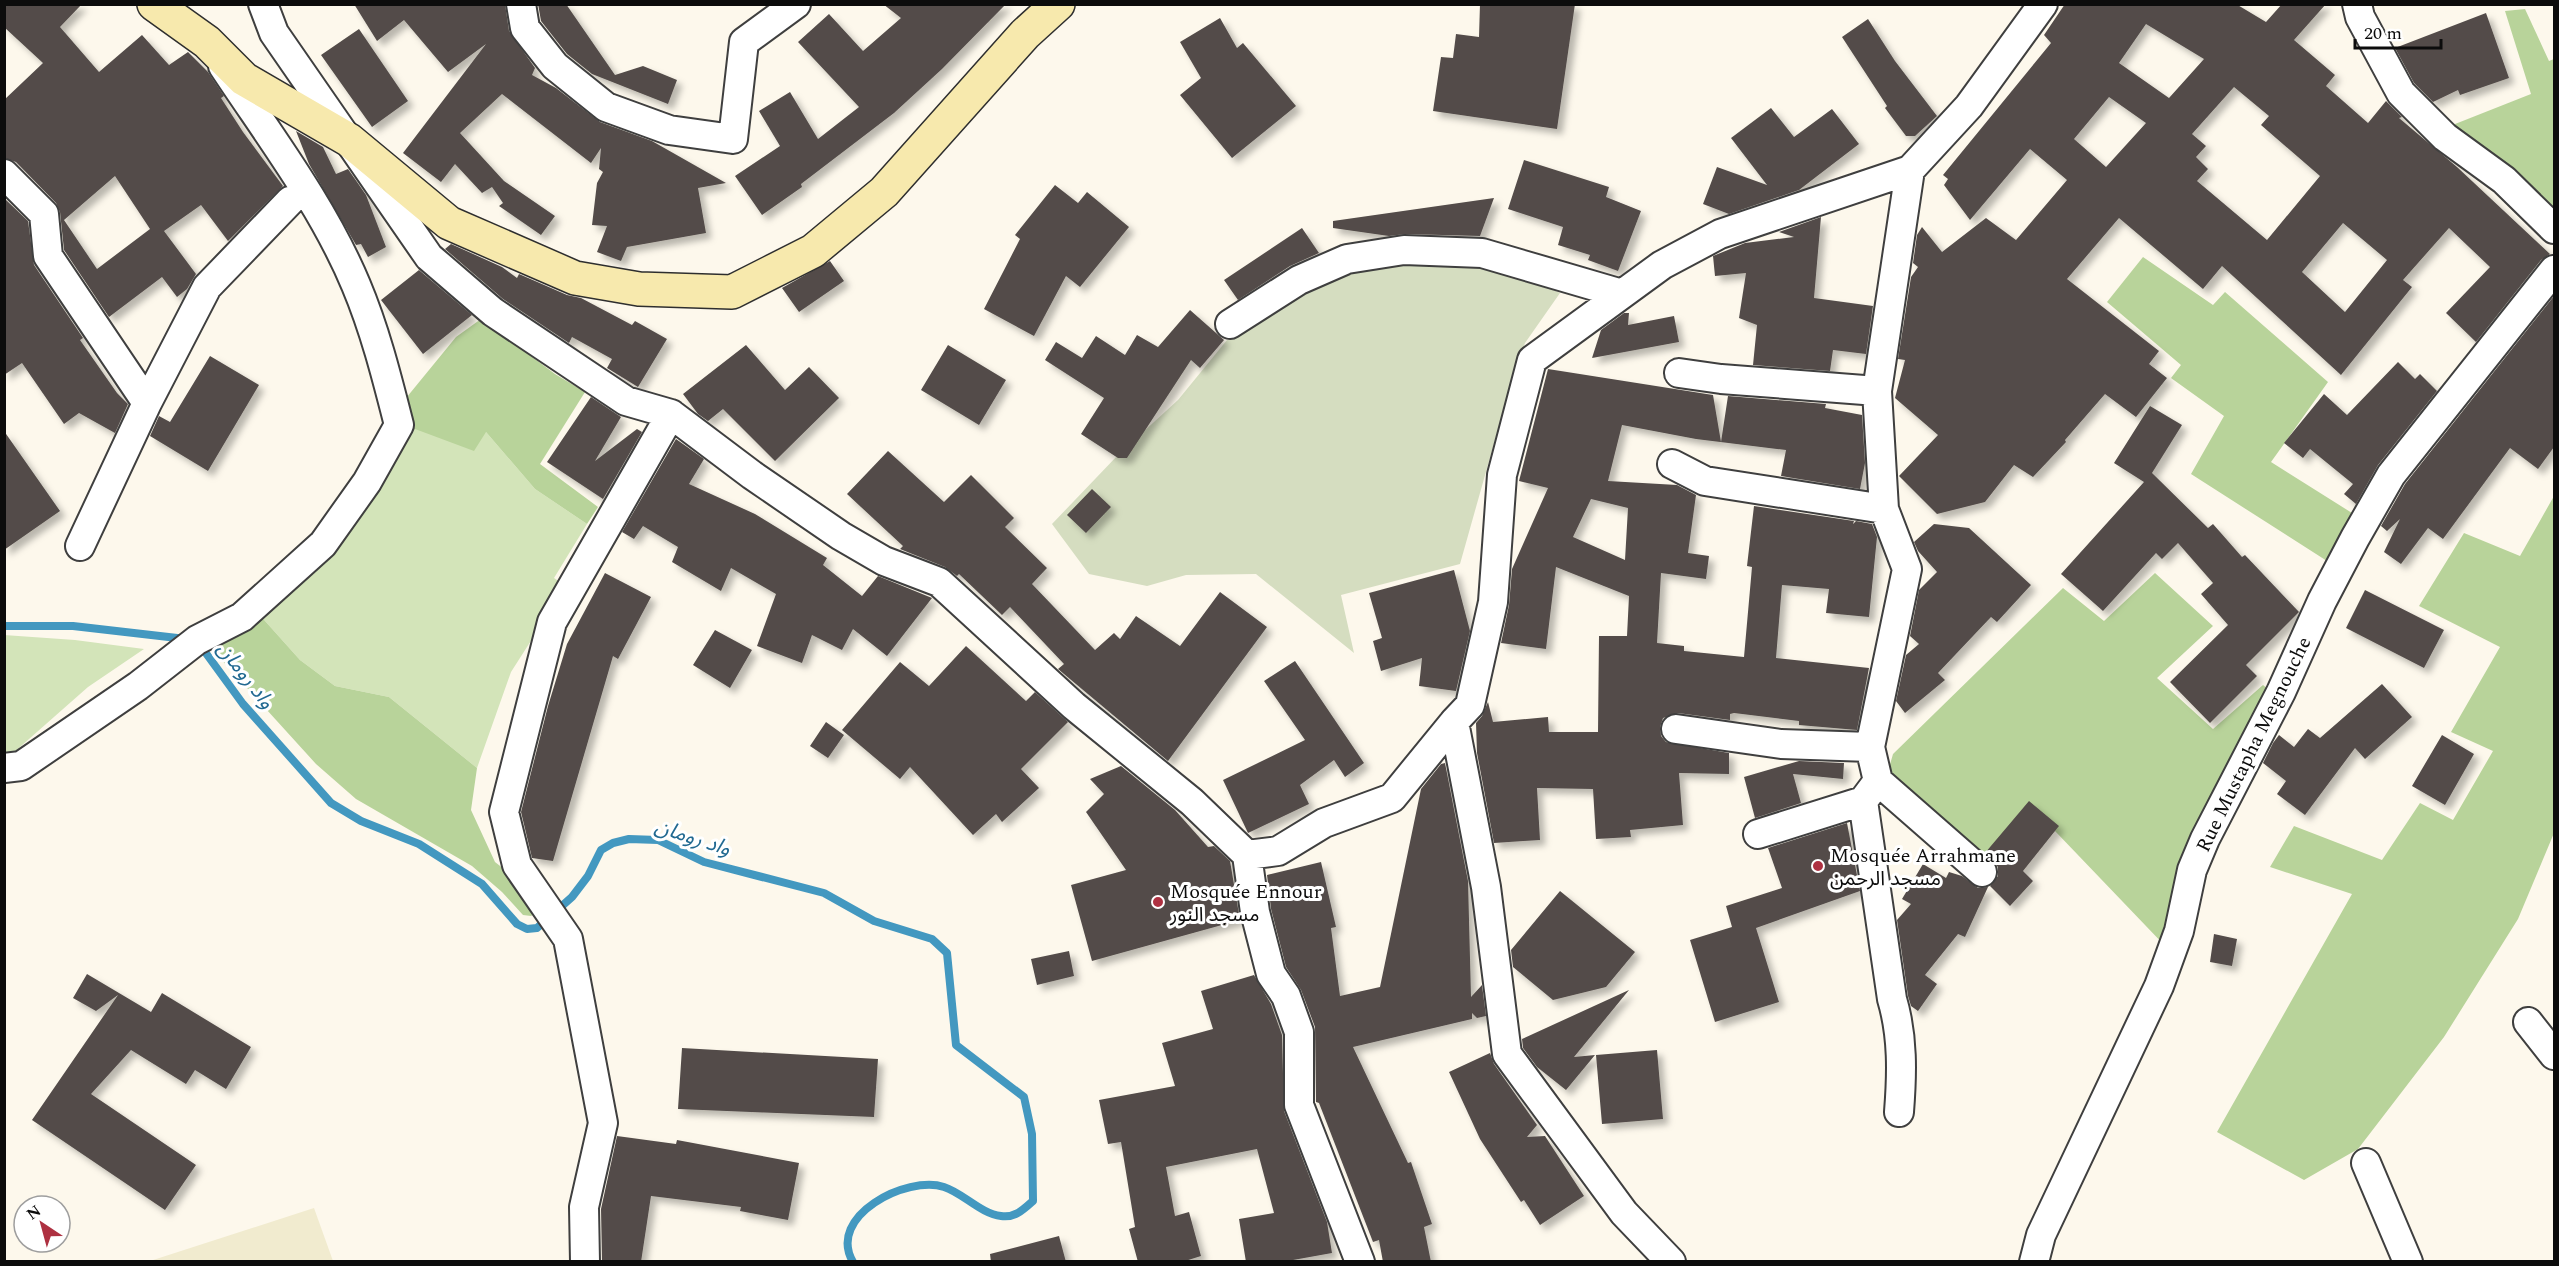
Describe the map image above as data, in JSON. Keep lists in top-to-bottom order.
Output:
{
  "streets": {
    "street": ["Rue Mustapha Megnouche"]
  },
  "water": ["واد رومان"],
  "places": ["Mosquée Arrahmane مسجد الرحمن", "Mosquée Ennour مسجد النور"],
  "scale_bar": "20 m",
  "north": "top left"
}
